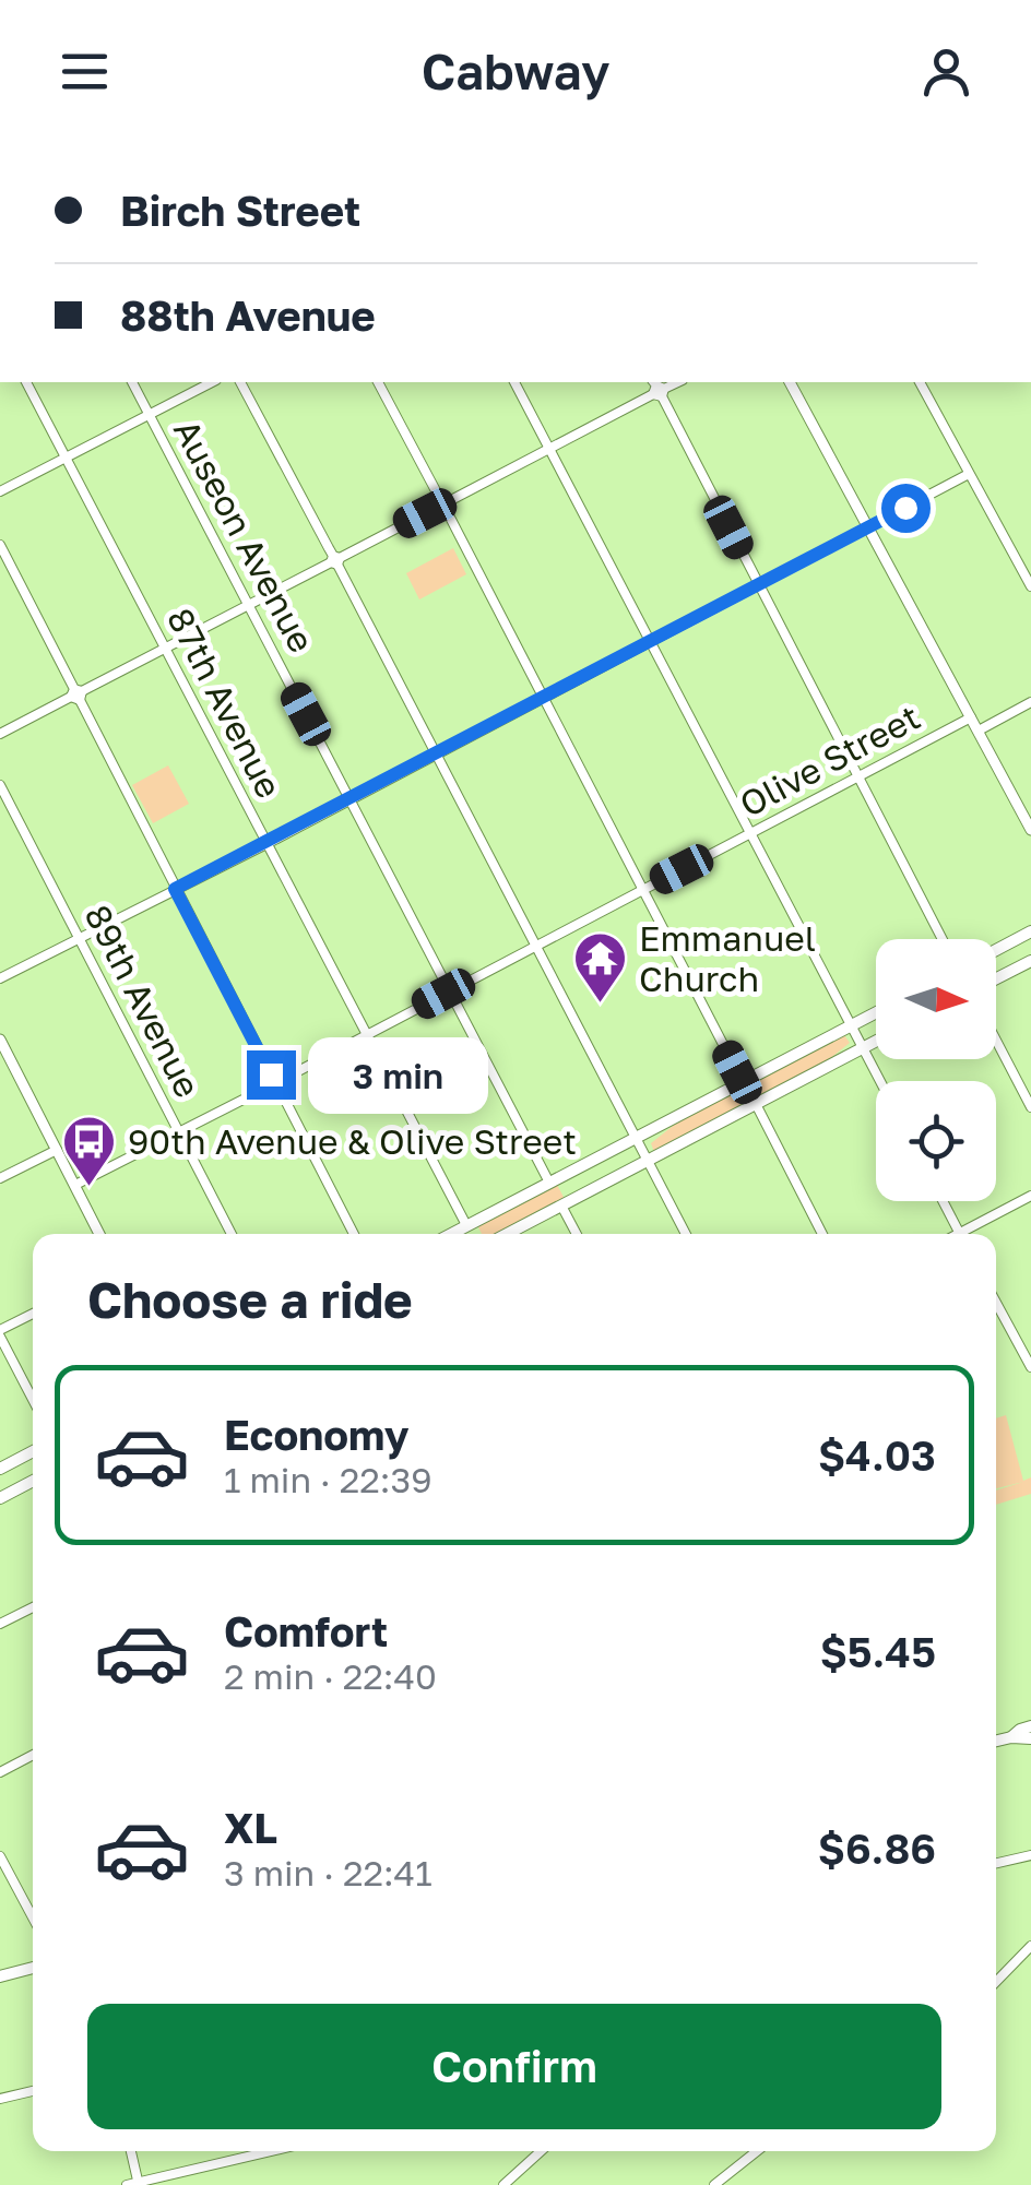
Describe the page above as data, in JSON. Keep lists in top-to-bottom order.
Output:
{
  "streets": {
    "street": [
      "Auseon Avenue",
      "87th Avenue",
      "Olive Street",
      "89th Avenue"
    ]
  },
  "crossings": [
    ["Auseon Avenue", "Olive Street"],
    ["87th Avenue", "Olive Street"],
    ["Olive Street", "89th Avenue"]
  ],
  "places": {
    "temple": ["Emmanuel Church"],
    "bus stop": ["90th Avenue & Olive Street"]
  },
  "north": "right",
  "page": {
    "header": "Cabway",
    "banner": ["Birch Street", "88th Avenue"],
    "bubble": "3 min",
    "heading": "Choose a ride",
    "list": [
      {
        "name": "Economy",
        "note": "1 min · 22:39",
        "value": "$4.03"
      },
      {
        "name": "Comfort",
        "note": "2 min · 22:40",
        "value": "$5.45"
      },
      {
        "name": "XL",
        "note": "3 min · 22:41",
        "value": "$6.86"
      }
    ],
    "buttons": "Confirm"
  }
}
